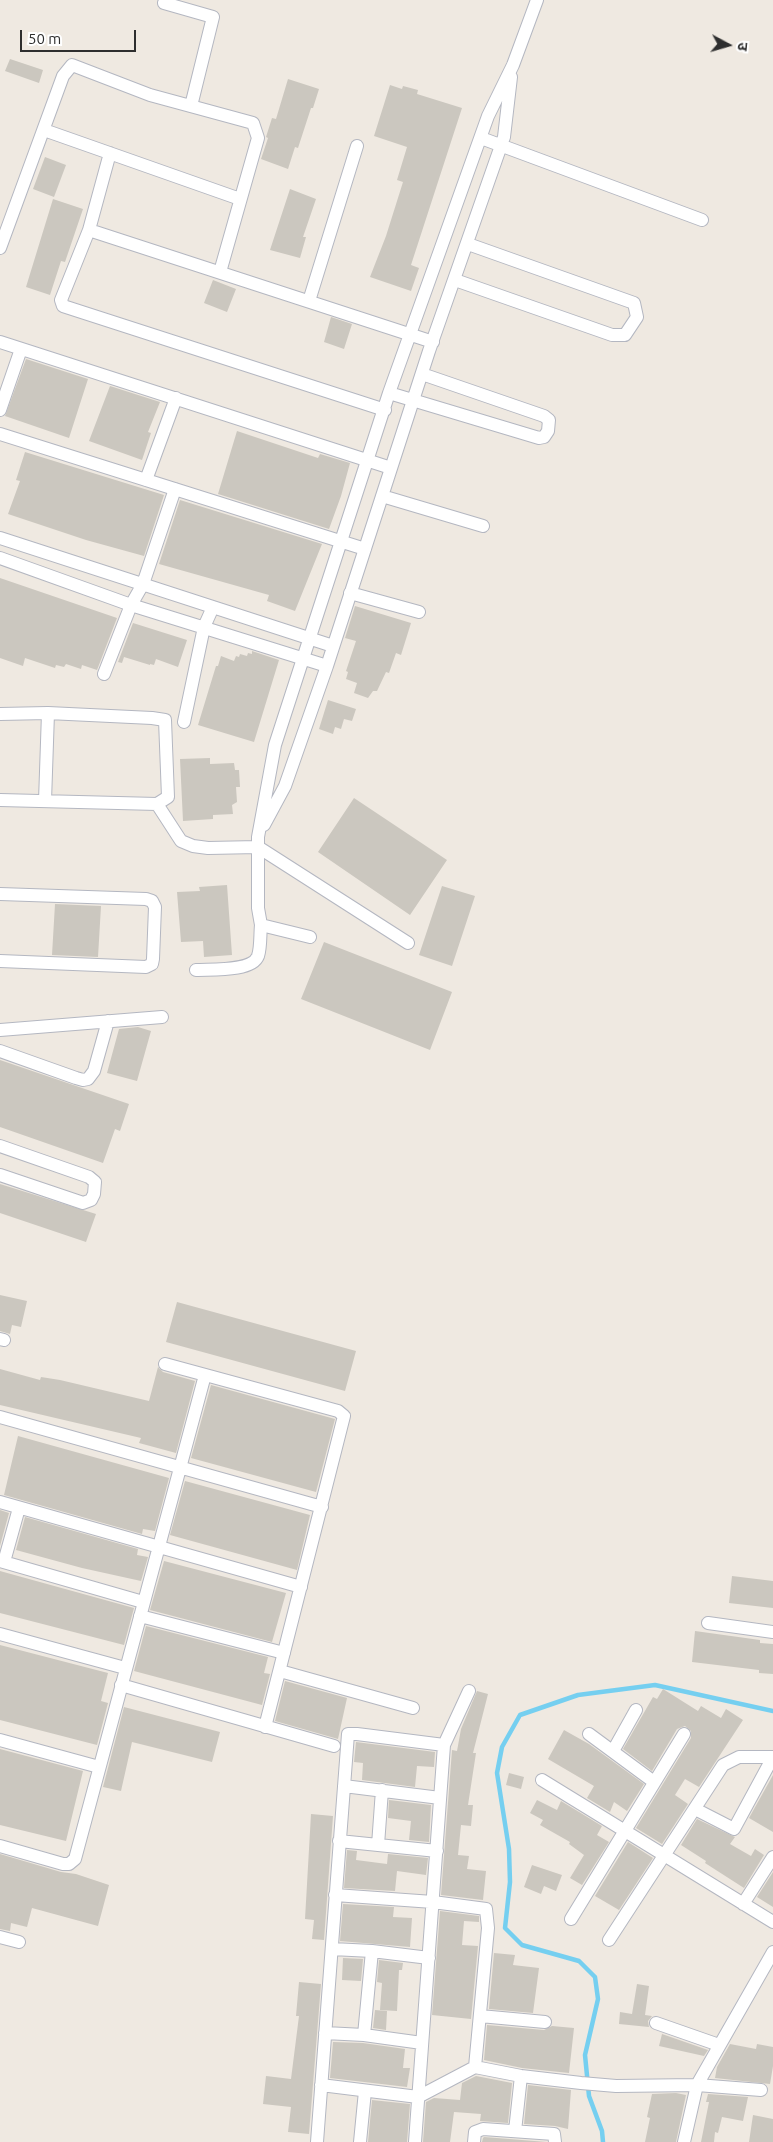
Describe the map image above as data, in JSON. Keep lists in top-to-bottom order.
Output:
{
  "scale_bar": "50 m",
  "north": "right"
}
